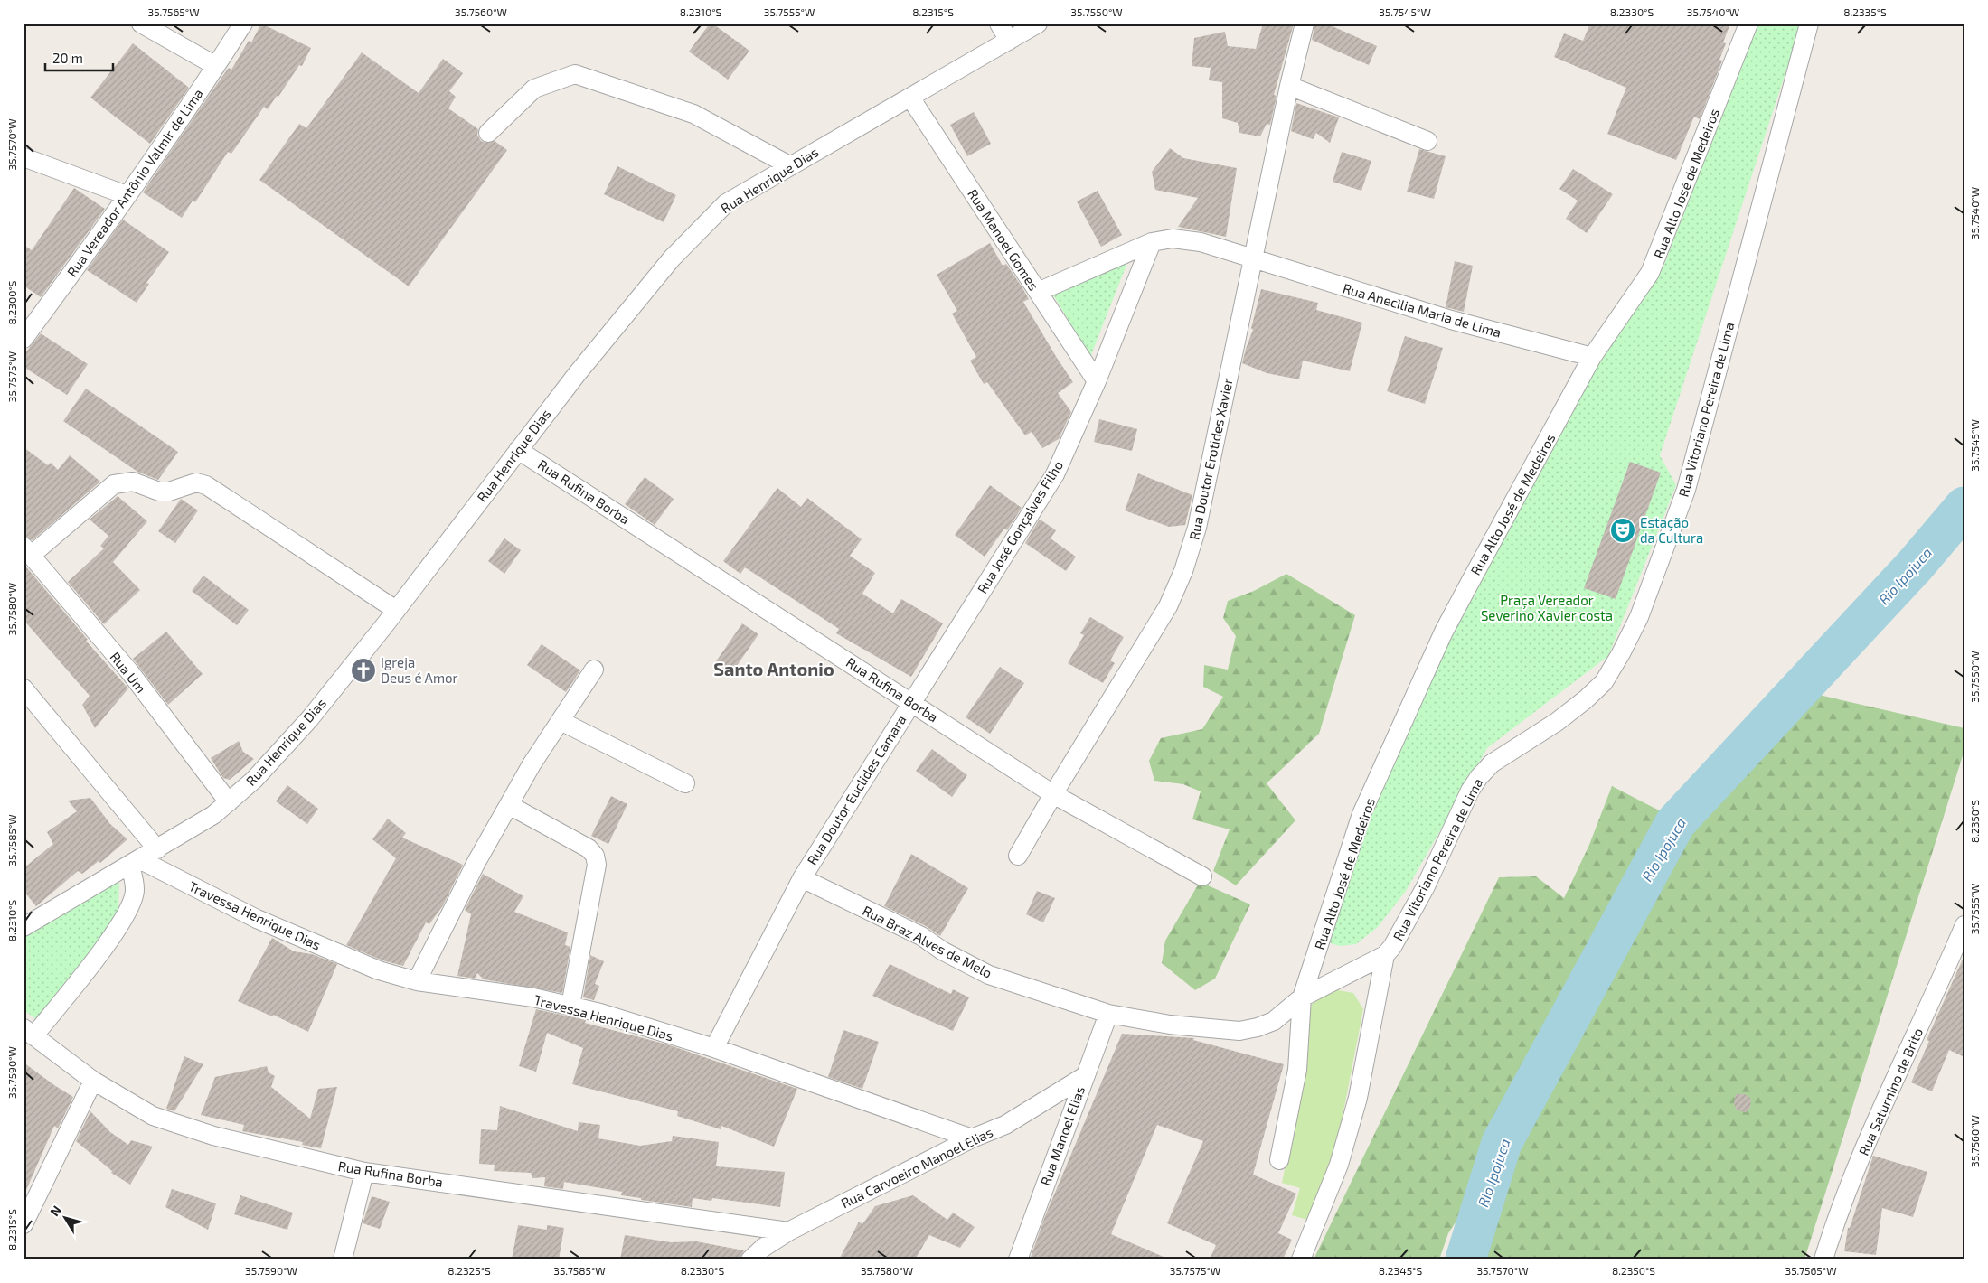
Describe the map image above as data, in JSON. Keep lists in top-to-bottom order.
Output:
{
  "streets": {
    "street": [
      "Rua Henrique Dias",
      "Rua Vereador Antônio Valmir de Lima",
      "Rua Alto José de Medeiros",
      "Rua Manoel Gomes",
      "Rua Anecìlia Maria de Lima",
      "Rua Vitoriano Pereira de Lima",
      "Rua Doutor Erotides Xavier",
      "Rua Rufina Borba",
      "Rua José Gonçalves Filho",
      "Rua Um",
      "Rua Doutor Euclides Camara",
      "Travessa Henrique Dias",
      "Rua Braz Alves de Melo",
      "Rua Saturnino de Brito",
      "Rua Manoel Elias",
      "Rua Carvoeiro Manoel Elias"
    ]
  },
  "crossings": [
    ["Rua Henrique Dias", "Rua Manoel Gomes"],
    ["Rua Henrique Dias", "Rua Rufina Borba"],
    ["Rua Henrique Dias", "Rua Um"],
    ["Rua Henrique Dias", "Travessa Henrique Dias"],
    ["Rua Alto José de Medeiros", "Rua Anecìlia Maria de Lima"],
    ["Rua Alto José de Medeiros", "Rua Braz Alves de Melo"],
    ["Rua Manoel Gomes", "Rua Anecìlia Maria de Lima"],
    ["Rua Manoel Gomes", "Rua José Gonçalves Filho"],
    ["Rua Anecìlia Maria de Lima", "Rua Doutor Erotides Xavier"],
    ["Rua Anecìlia Maria de Lima", "Rua José Gonçalves Filho"],
    ["Rua Vitoriano Pereira de Lima", "Rua Braz Alves de Melo"],
    ["Rua Doutor Erotides Xavier", "Rua Rufina Borba"],
    ["Rua Rufina Borba", "Rua José Gonçalves Filho"],
    ["Rua Rufina Borba", "Rua Doutor Euclides Camara"],
    ["Rua Rufina Borba", "Rua Carvoeiro Manoel Elias"],
    ["Rua José Gonçalves Filho", "Rua Doutor Euclides Camara"],
    ["Rua Doutor Euclides Camara", "Travessa Henrique Dias"],
    ["Rua Doutor Euclides Camara", "Rua Braz Alves de Melo"],
    ["Travessa Henrique Dias", "Rua Carvoeiro Manoel Elias"],
    ["Rua Braz Alves de Melo", "Rua Manoel Elias"],
    ["Rua Manoel Elias", "Rua Carvoeiro Manoel Elias"]
  ],
  "districts": ["Santo Antonio"],
  "water": ["Rio Ipojuca"],
  "parks": ["Praça Vereador Severino Xavier costa"],
  "places": {
    "theatre": ["Estação da Cultura"],
    "church": ["Igreja Deus é Amor"]
  },
  "scale_bar": "20 m",
  "north": "top left",
  "coordinates": [
    "35.7565°W",
    "35.7560°W",
    "8.2310°S",
    "35.7555°W",
    "8.2315°S",
    "35.7550°W",
    "35.7545°W",
    "8.2330°S",
    "35.7540°W",
    "8.2335°S",
    "35.7570°W",
    "8.2300°S",
    "35.7575°W",
    "35.7580°W",
    "8.2350°S",
    "35.7585°W",
    "35.7590°W",
    "8.2325°S",
    "8.2345°S"
  ]
}
